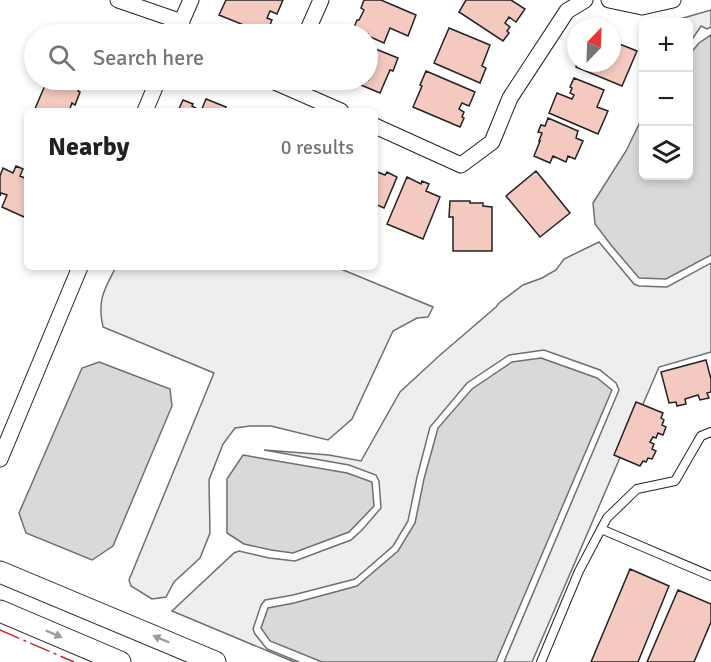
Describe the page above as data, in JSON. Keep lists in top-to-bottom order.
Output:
{
  "north": "top right",
  "page": {
    "map_buttons": ["+", "−"],
    "search": "Search here",
    "heading": ["Nearby", "0 results"]
  }
}
